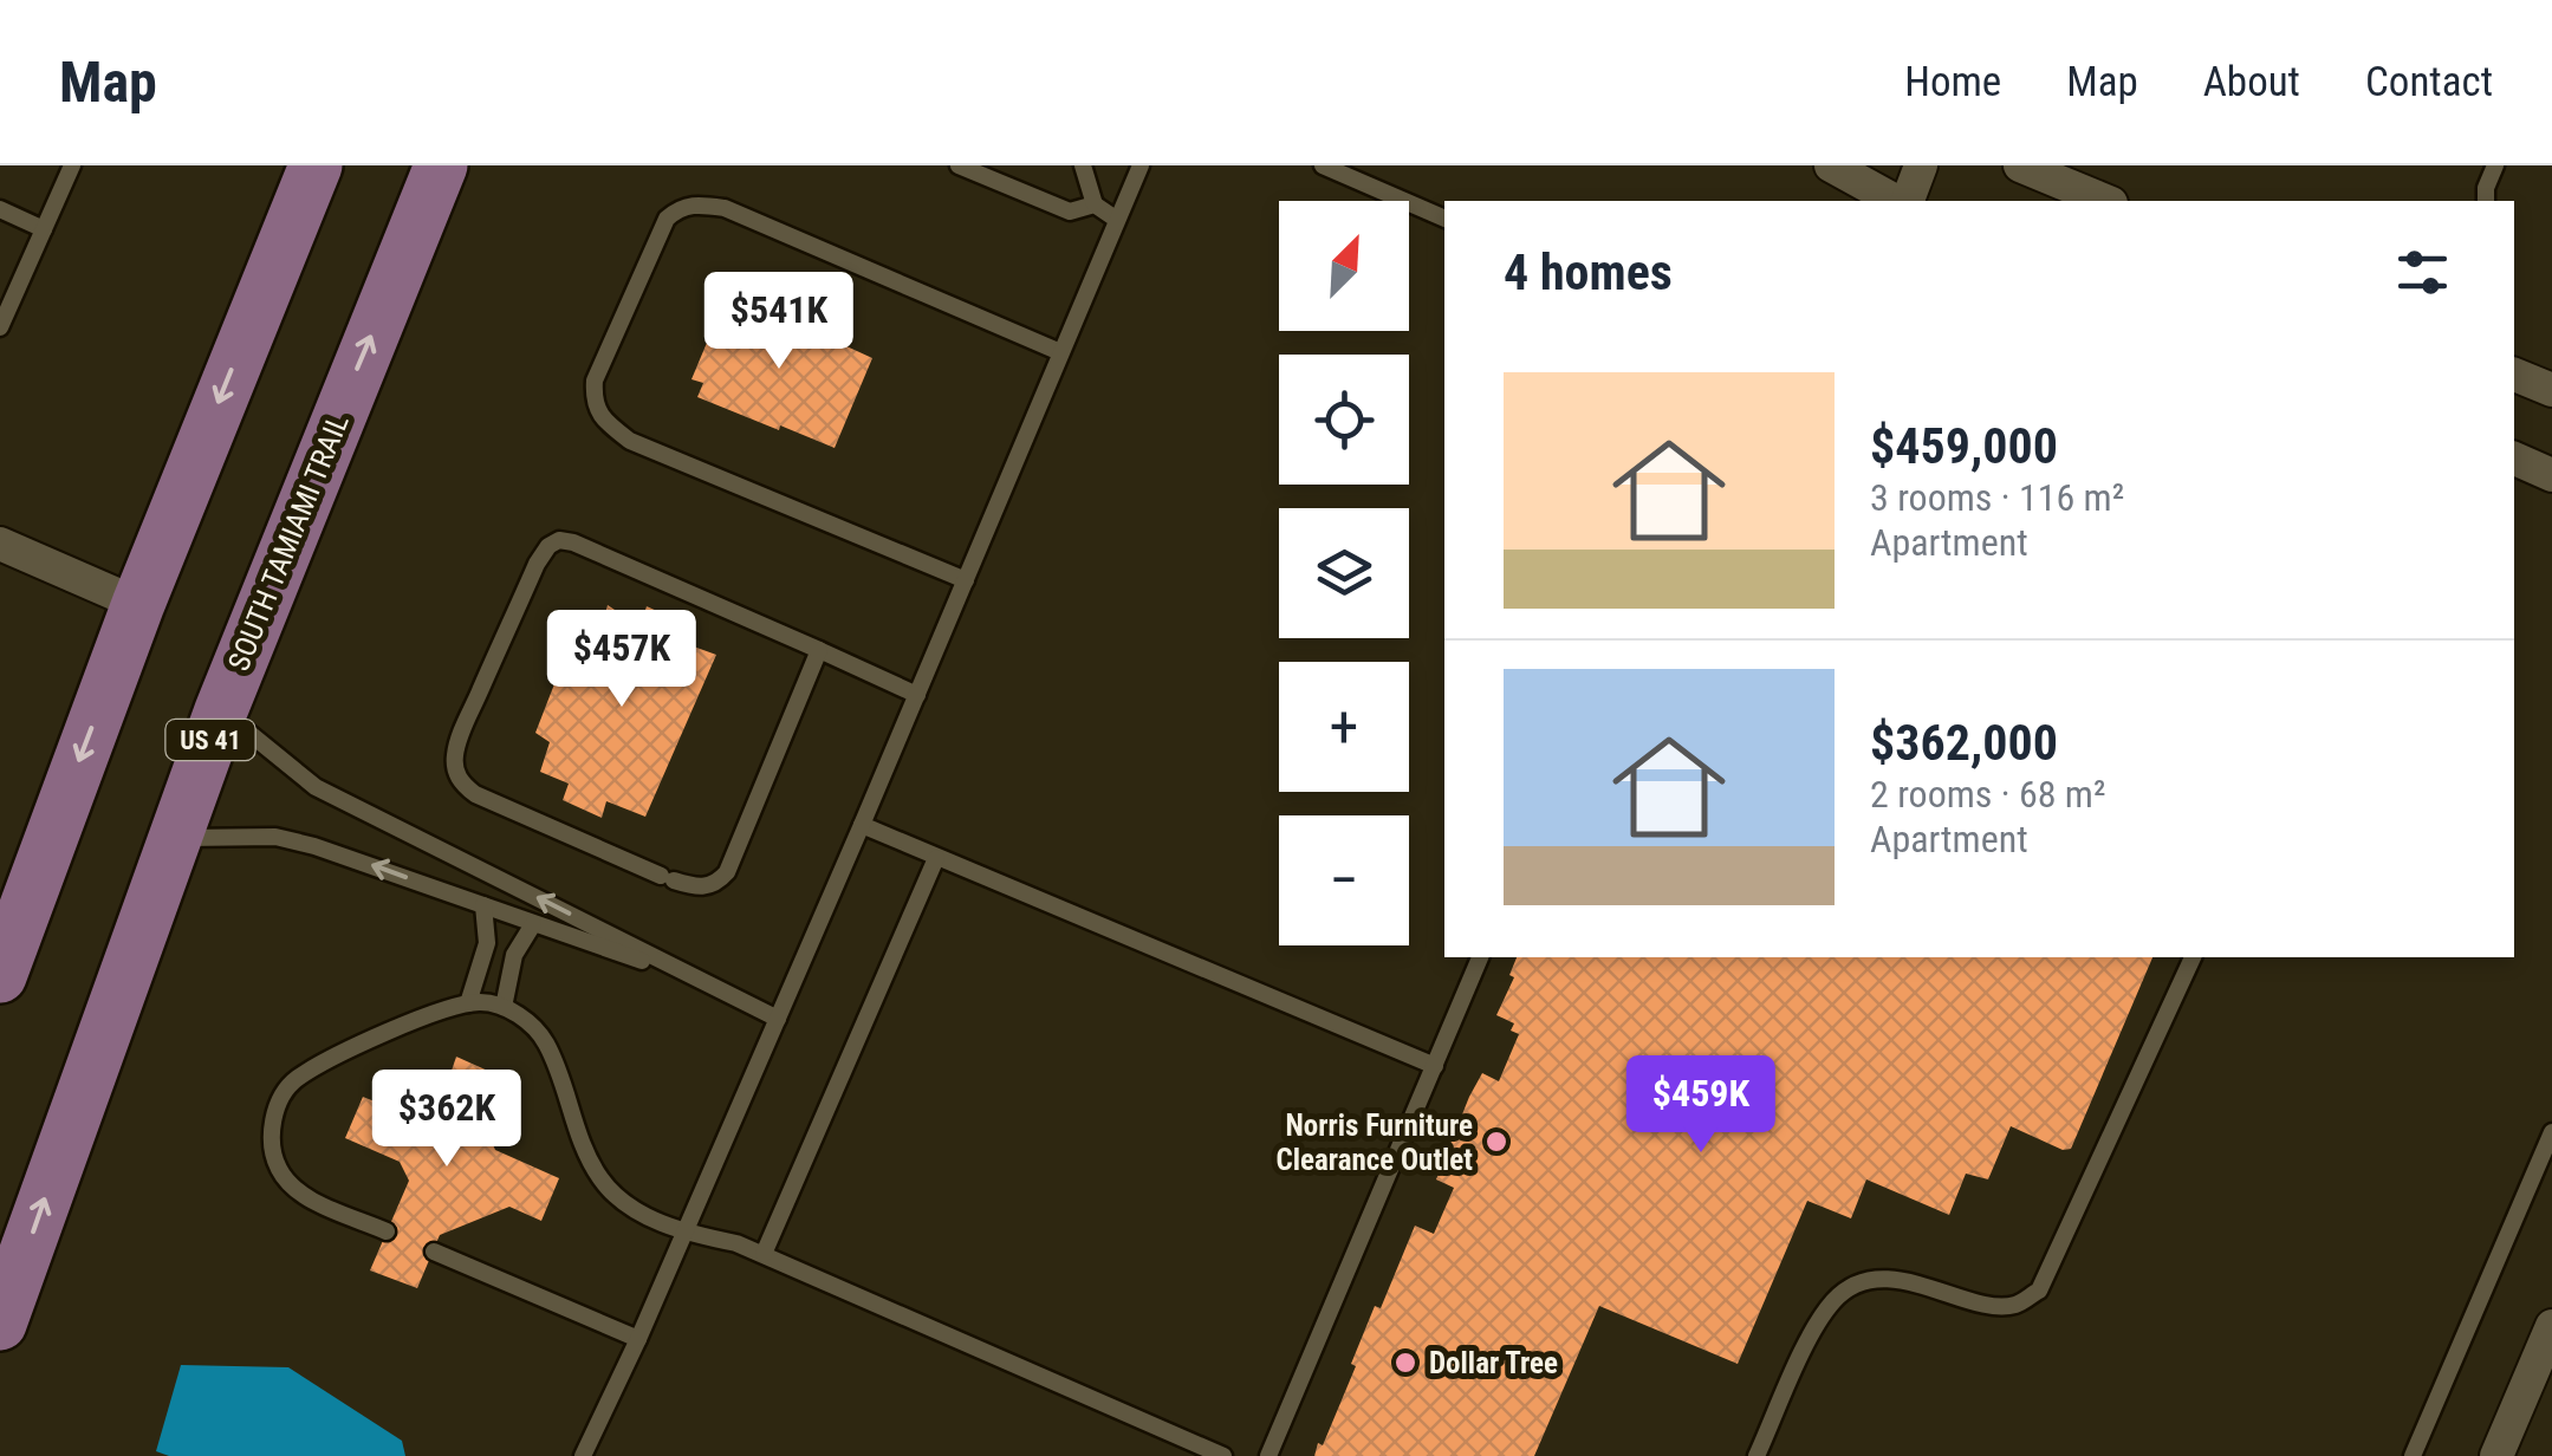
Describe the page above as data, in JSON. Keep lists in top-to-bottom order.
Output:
{
  "streets": {
    "main road": ["SOUTH TAMIAMI TRAIL", "US 41"]
  },
  "places": ["Norris Furniture Clearance Outlet", "Dollar Tree"],
  "north": "top right",
  "page": {
    "header": "Map",
    "nav": [
      "Home",
      "Map",
      "About",
      "Contact"
    ],
    "map_buttons": ["+", "−"],
    "heading": "4 homes",
    "price": [
      "$541K",
      "$457K",
      "$459K",
      "$362K"
    ],
    "list": [
      {
        "name": "$459,000",
        "note": "3 rooms · 116 m² · Apartment"
      },
      {
        "name": "$362,000",
        "note": "2 rooms · 68 m² · Apartment"
      }
    ]
  }
}
